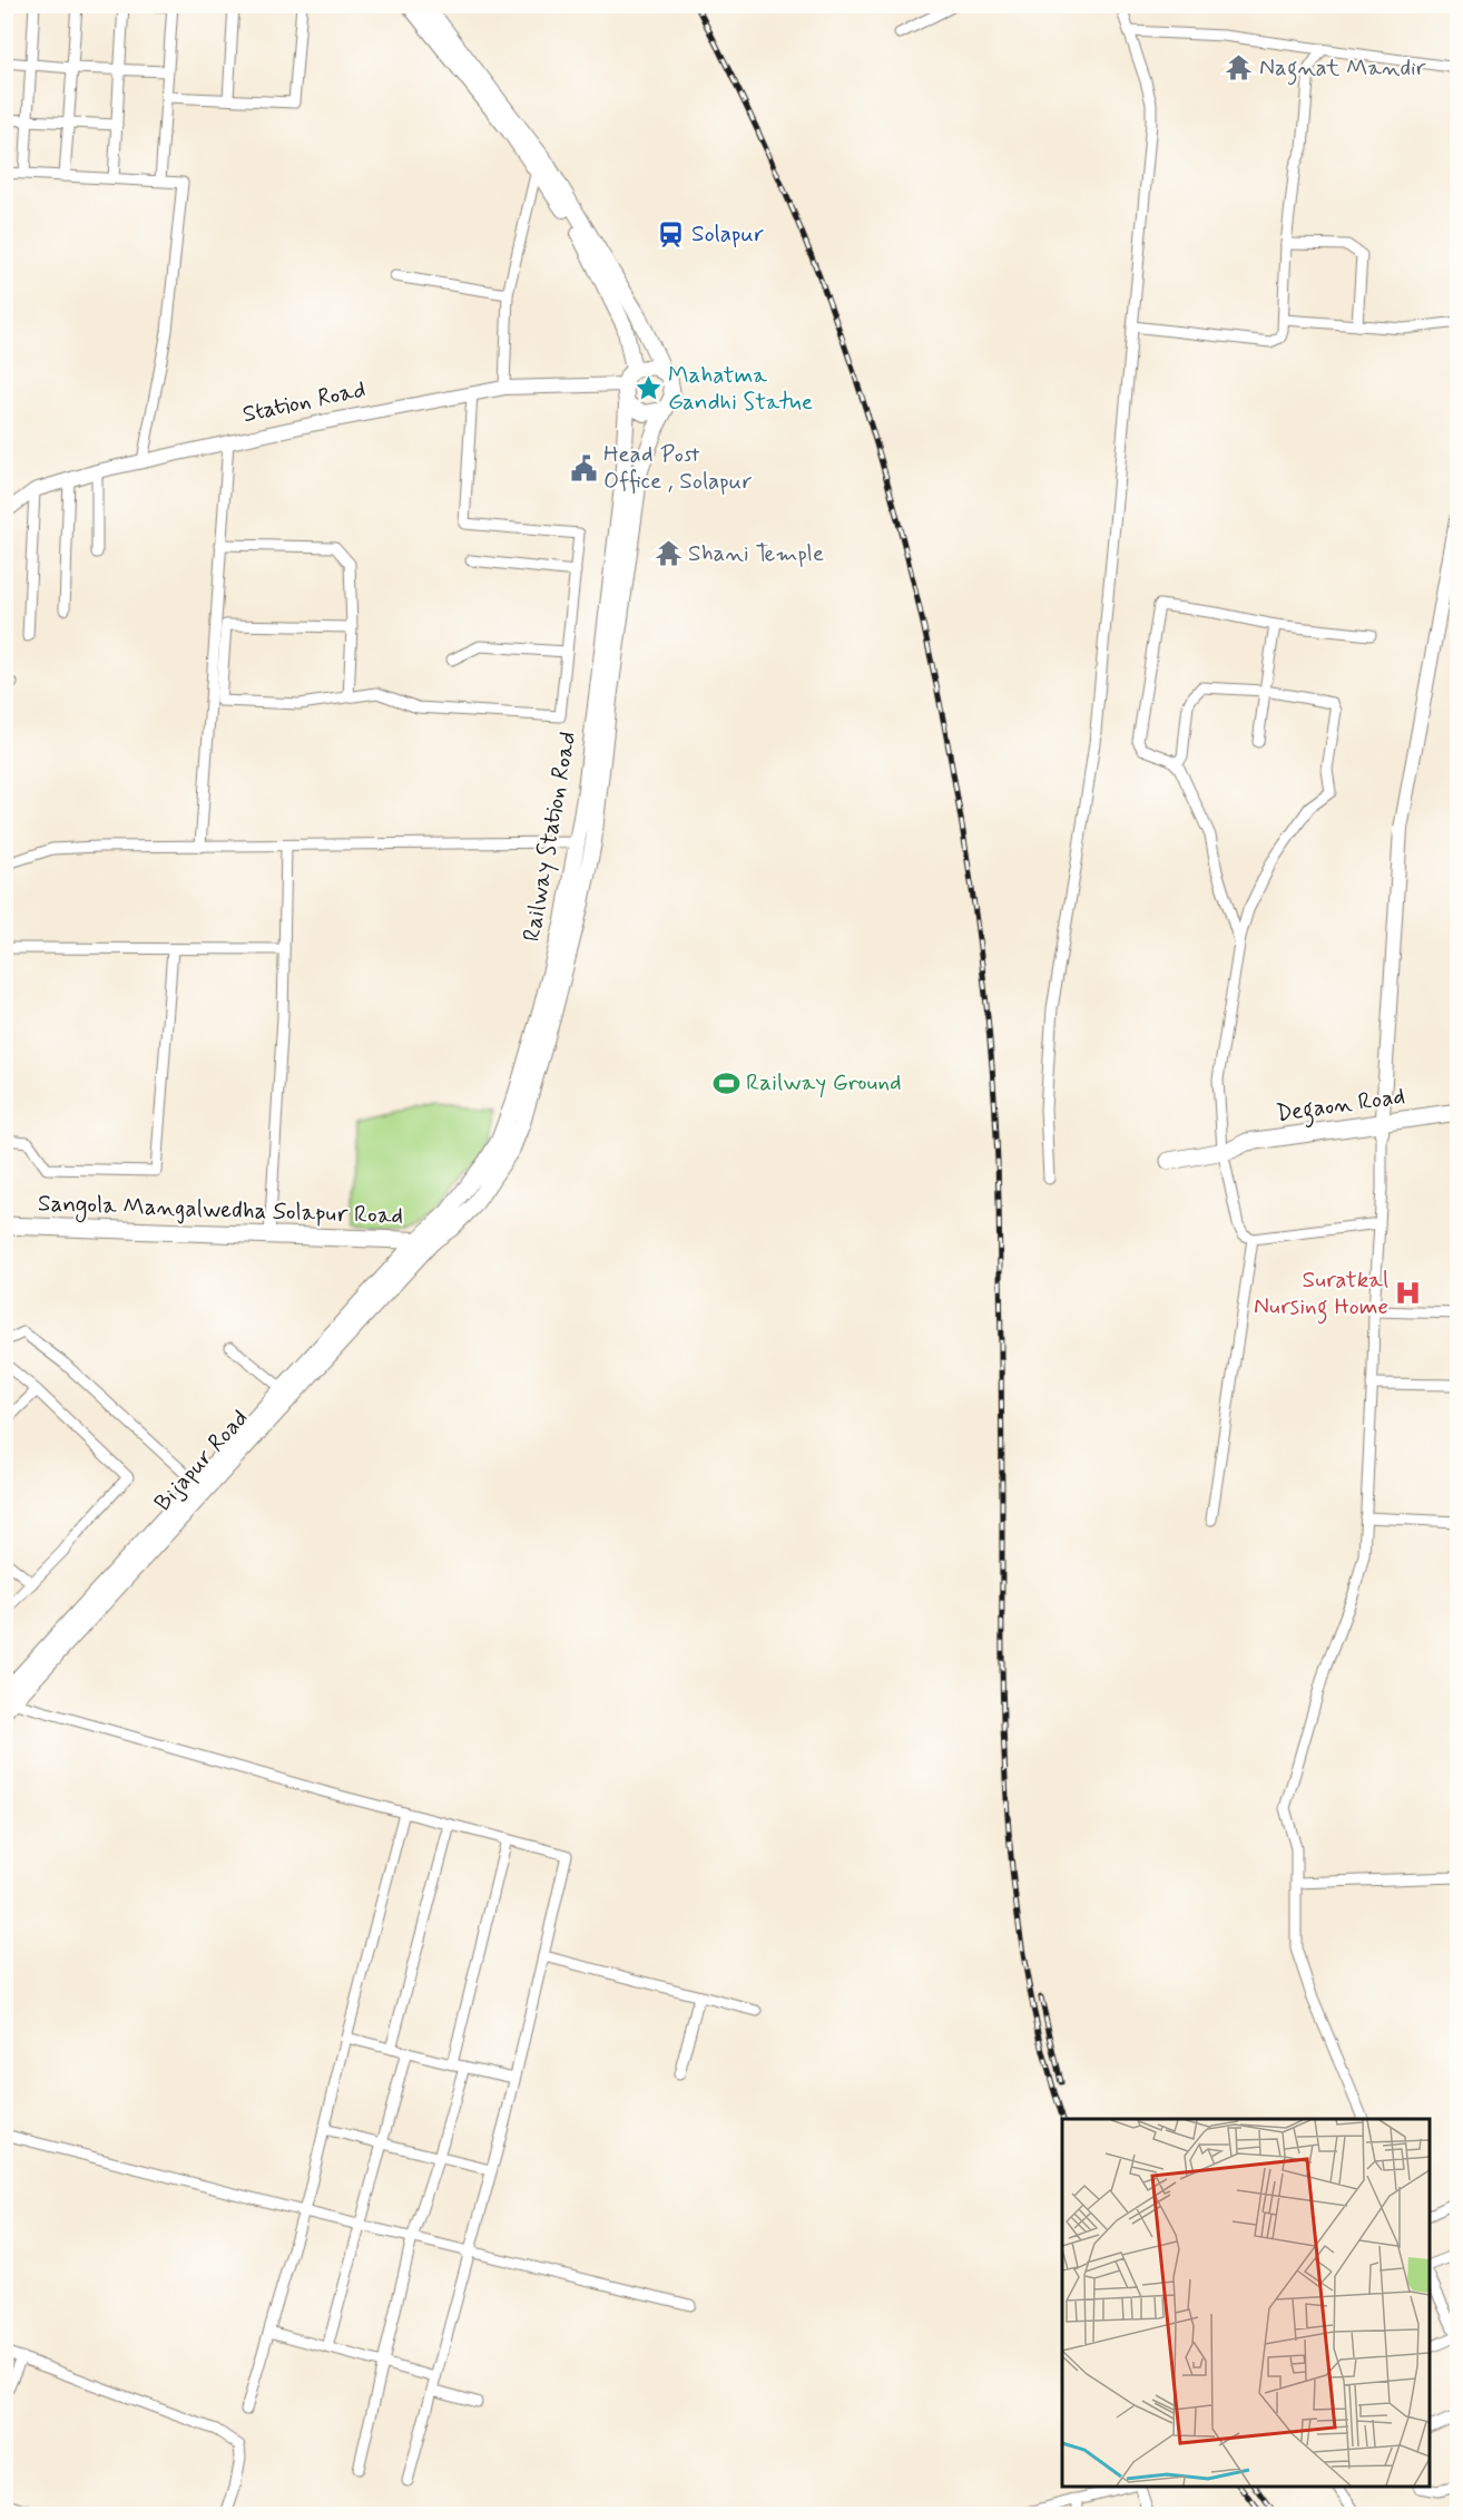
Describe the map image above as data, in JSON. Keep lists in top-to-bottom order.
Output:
{
  "streets": {
    "highway": ["Degaon Road", "Sangola Mangalwedha Solapur Road"],
    "main road": ["Station Road", "Railway Station Road", "Bijapur Road"]
  },
  "crossings": [
    ["Station Road", "Railway Station Road"],
    ["Railway Station Road", "Sangola Mangalwedha Solapur Road"],
    ["Railway Station Road", "Bijapur Road"],
    ["Sangola Mangalwedha Solapur Road", "Bijapur Road"]
  ],
  "places": {
    "temple": ["Nagnat Mandir", "Shani Temple"],
    "station": ["Solapur"],
    "place": ["Mahatma Gandhi Statue"],
    "public building": ["Head Post Office , Solapur"],
    "sports": ["Railway Ground"],
    "hospital": ["Suratkal Nursing Home"]
  }
}
